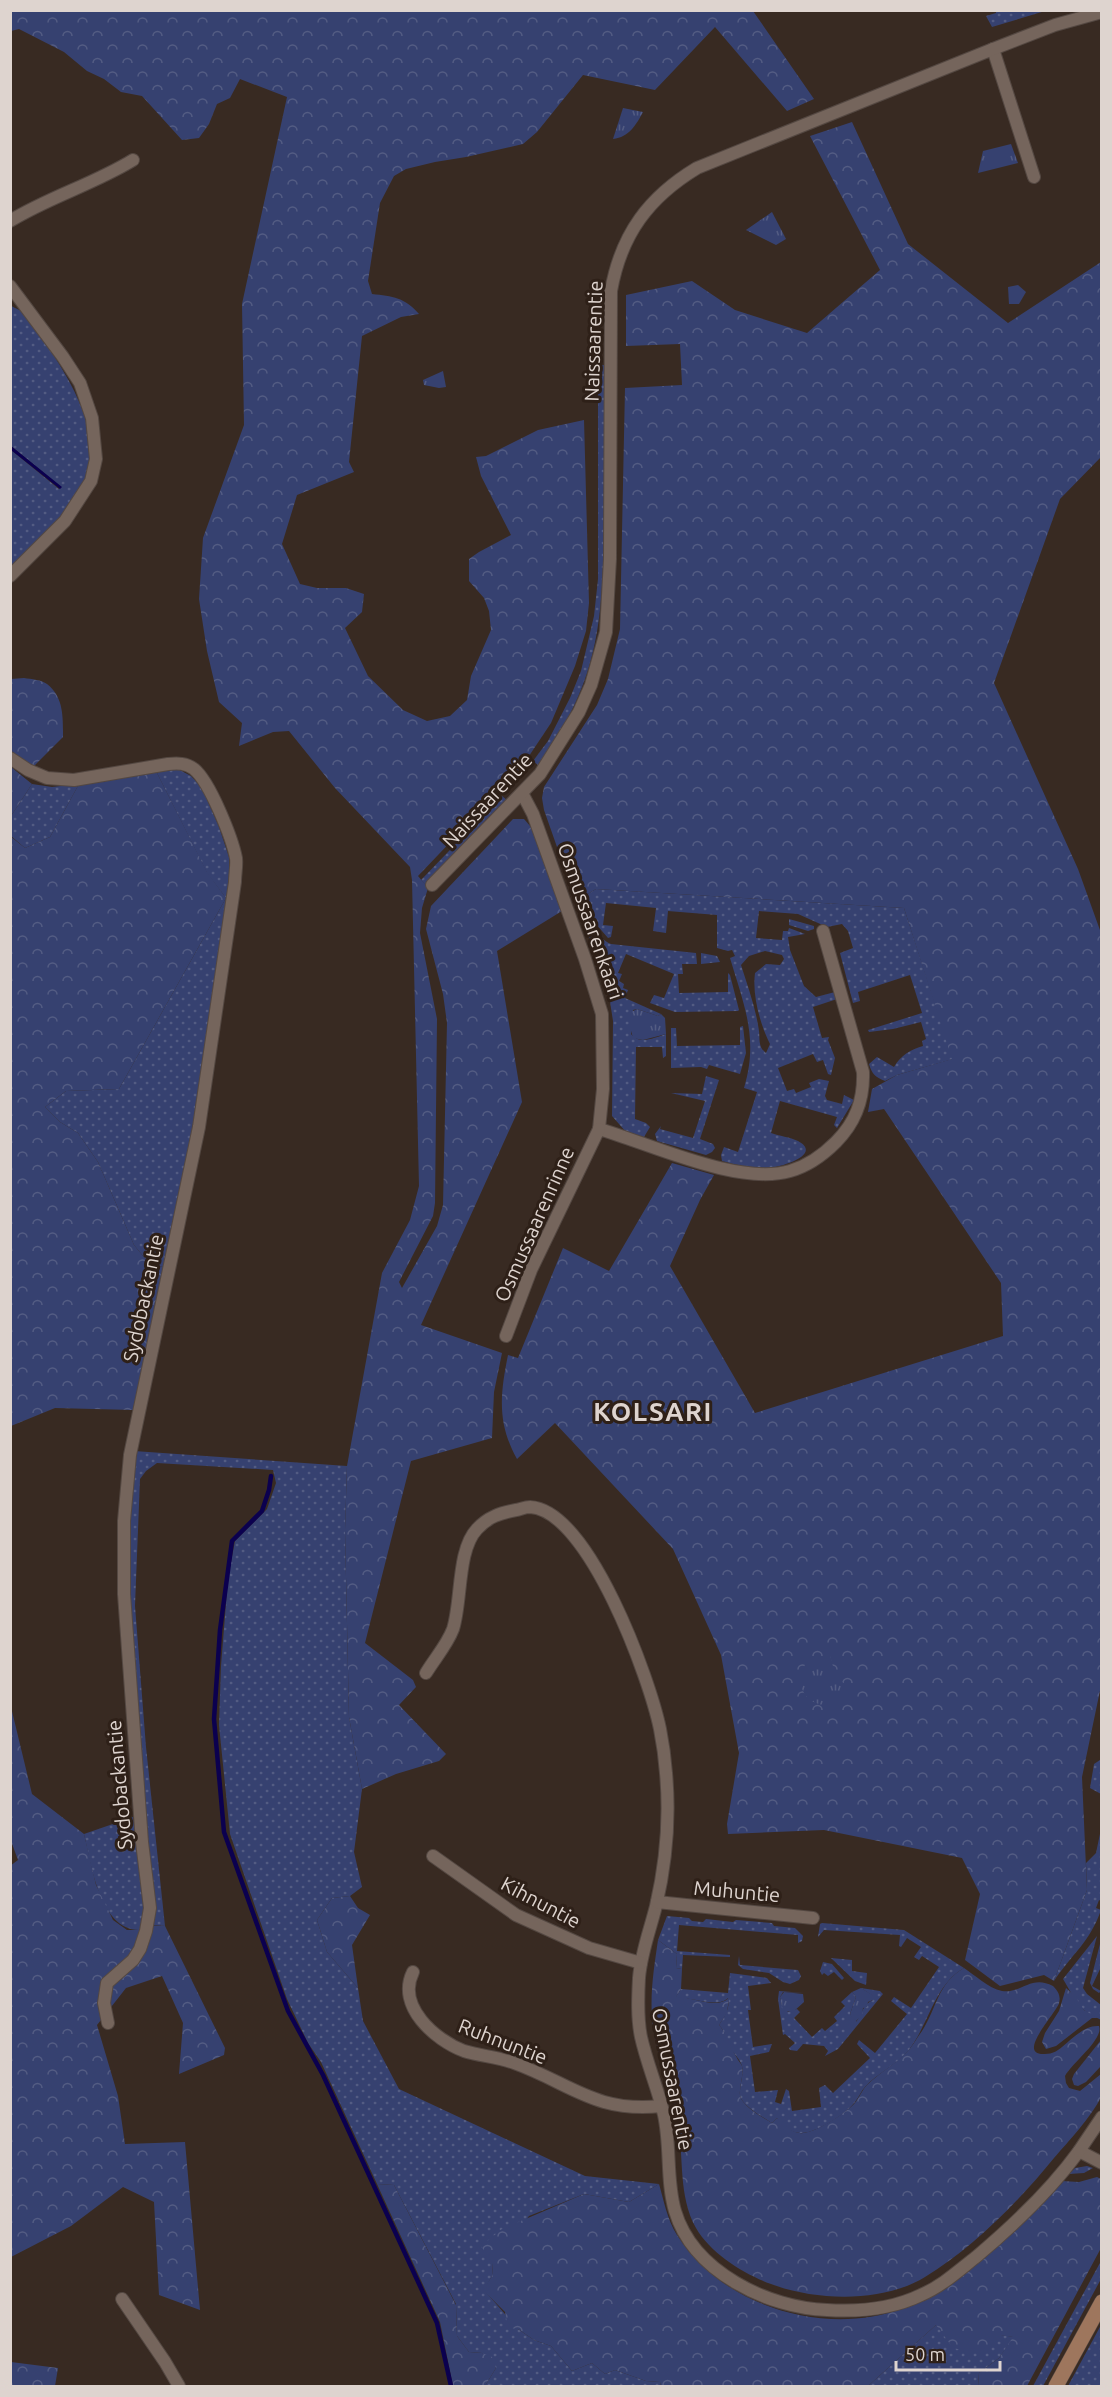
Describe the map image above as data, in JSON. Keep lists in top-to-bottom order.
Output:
{
  "streets": {
    "street": [
      "Naissaarentie",
      "Osmussaarenkaari",
      "Osmussaarenrinne",
      "Sydobackantie",
      "Muhuntie",
      "Kihnuntie",
      "Ruhnuntie",
      "Osmussaarentie"
    ]
  },
  "crossings": [
    ["Naissaarentie", "Osmussaarenkaari"],
    ["Osmussaarenkaari", "Osmussaarenrinne"],
    ["Muhuntie", "Osmussaarentie"],
    ["Kihnuntie", "Osmussaarentie"],
    ["Ruhnuntie", "Osmussaarentie"]
  ],
  "districts": ["KOLSARI"],
  "scale_bar": "50 m"
}
